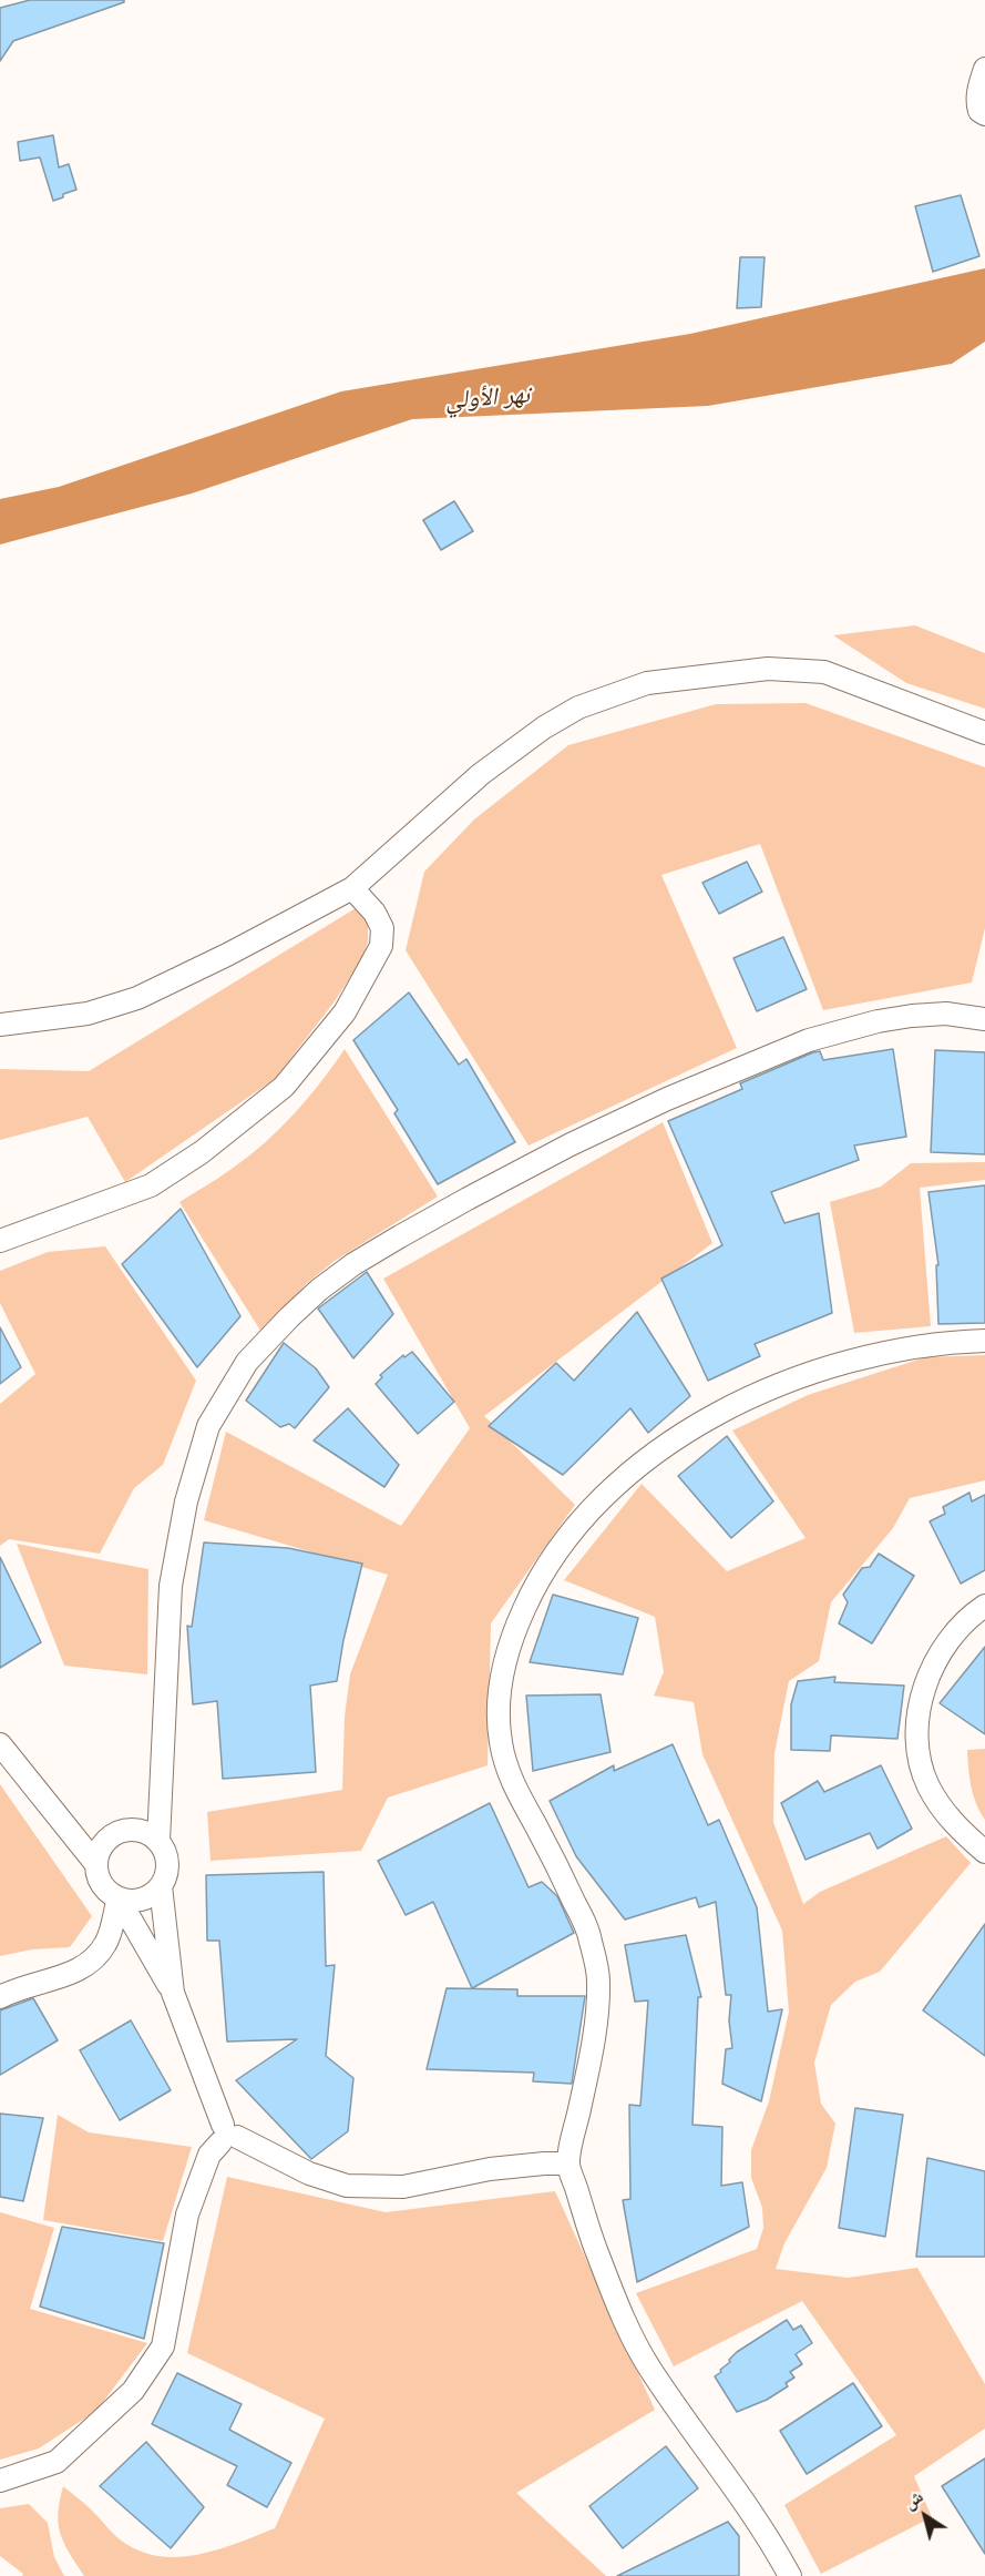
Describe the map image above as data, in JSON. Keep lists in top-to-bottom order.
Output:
{
  "water": ["نهر الأولي"],
  "north": "top left"
}
